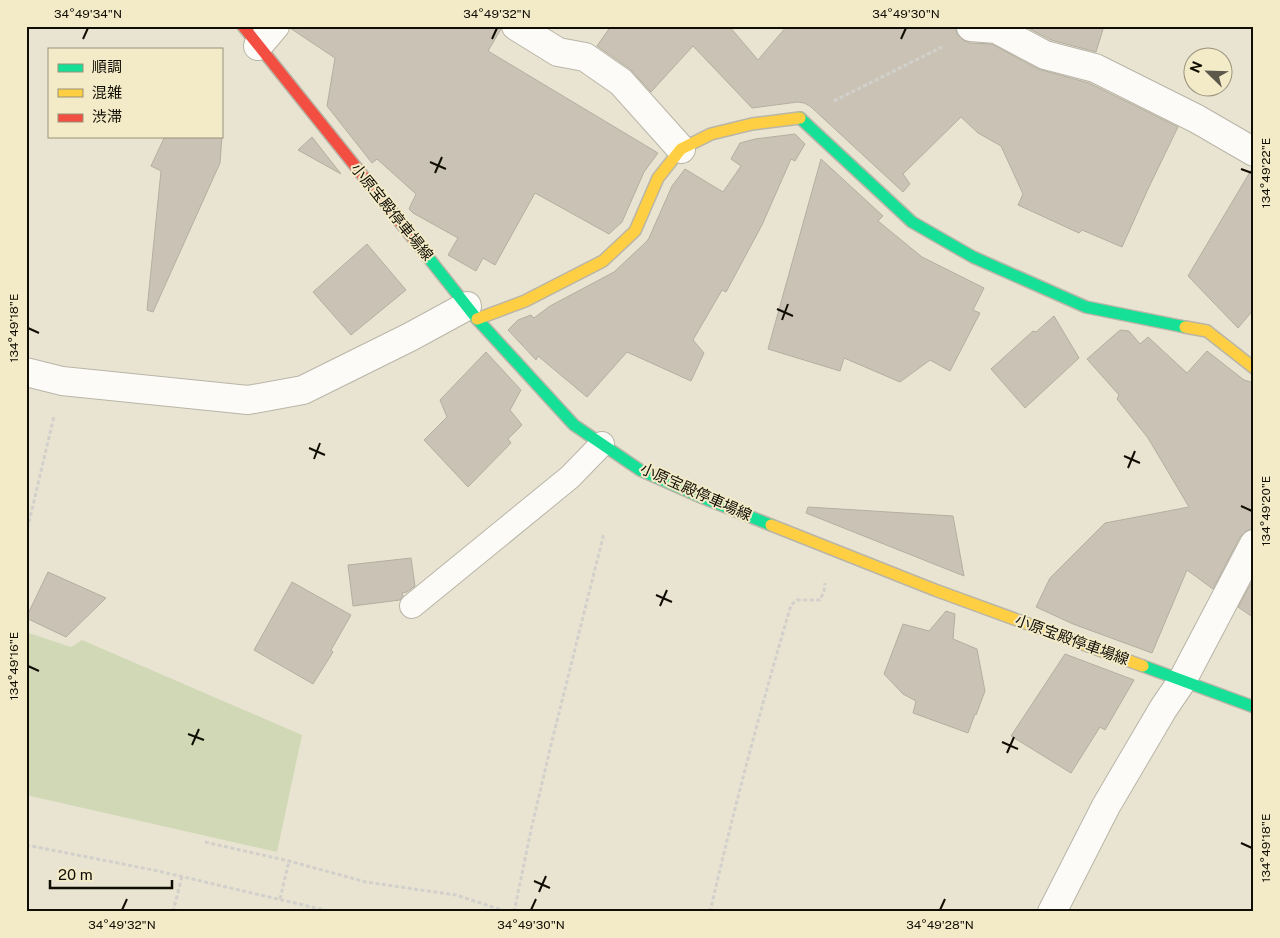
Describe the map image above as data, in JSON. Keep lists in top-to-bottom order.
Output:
{
  "streets": {
    "main road": ["小原宝殿停車場線"]
  },
  "legend": ["順調", "混雑", "渋滞"],
  "scale_bar": "20 m",
  "north": "top left",
  "coordinates": [
    "34°49'34\"N",
    "34°49'32\"N",
    "34°49'30\"N",
    "134°49'22\"E",
    "134°49'18\"E",
    "134°49'20\"E",
    "134°49'16\"E",
    "34°49'28\"N"
  ]
}
